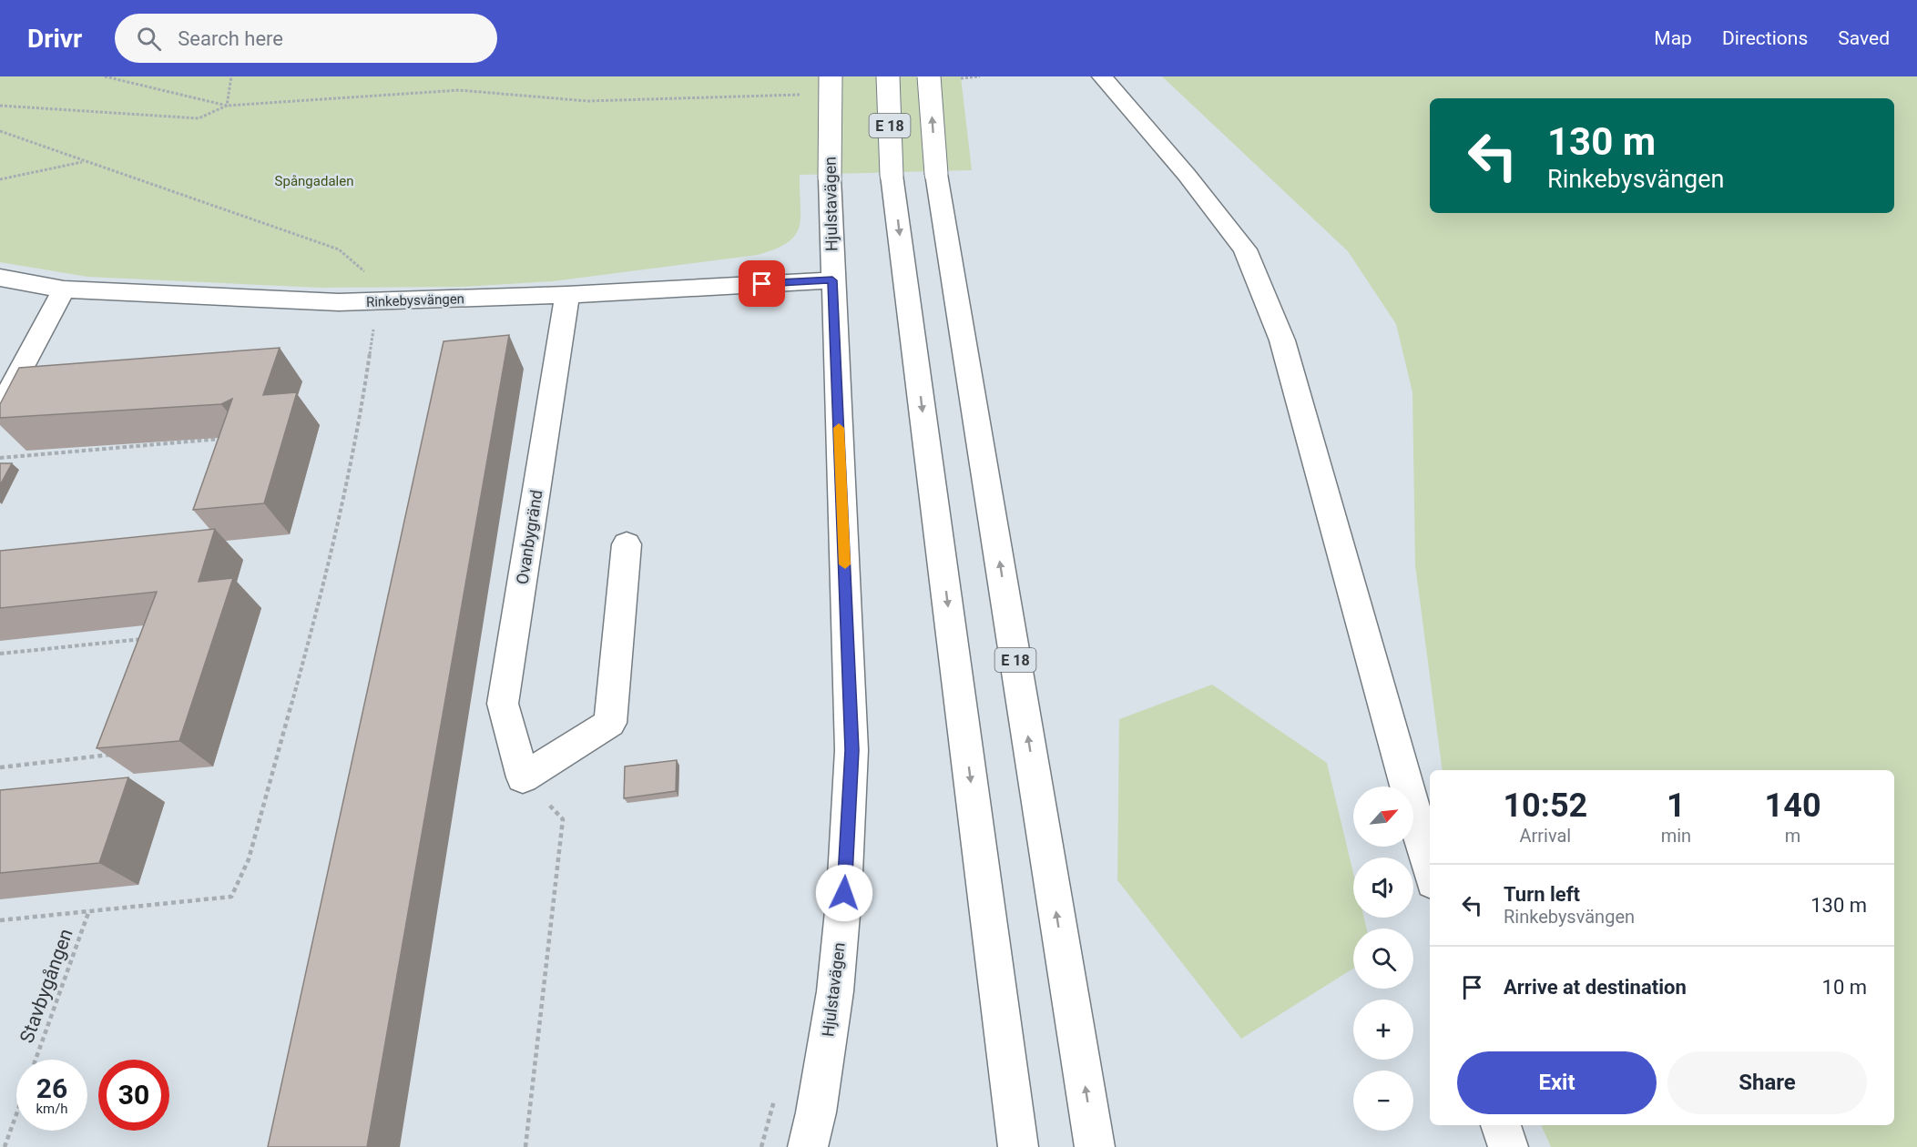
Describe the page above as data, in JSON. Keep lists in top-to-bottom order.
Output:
{
  "streets": {
    "main road": [
      "E 18",
      "Hjulstavägen",
      "Rinkebysvängen",
      "Ovanbygränd"
    ],
    "path": ["Stavbygången"]
  },
  "crossings": [
    ["Hjulstavägen", "Rinkebysvängen"],
    ["Rinkebysvängen", "Ovanbygränd"]
  ],
  "parks": ["Spångadalen"],
  "north": "top right",
  "page": {
    "header": "Drivr",
    "search": "Search here",
    "nav": ["Map", "Directions", "Saved"],
    "turn": ["130 m", "Rinkebysvängen"],
    "eta": [
      "10:52",
      "Arrival",
      "1",
      "min",
      "140",
      "m"
    ],
    "map_buttons": ["+", "−"],
    "list": [
      {
        "name": "Turn left",
        "note": "Rinkebysvängen",
        "value": "130 m"
      },
      {
        "name": "Arrive at destination",
        "value": "10 m"
      }
    ],
    "buttons": ["Exit", "Share"],
    "speed": "26 km/h",
    "limit": "30"
  }
}
